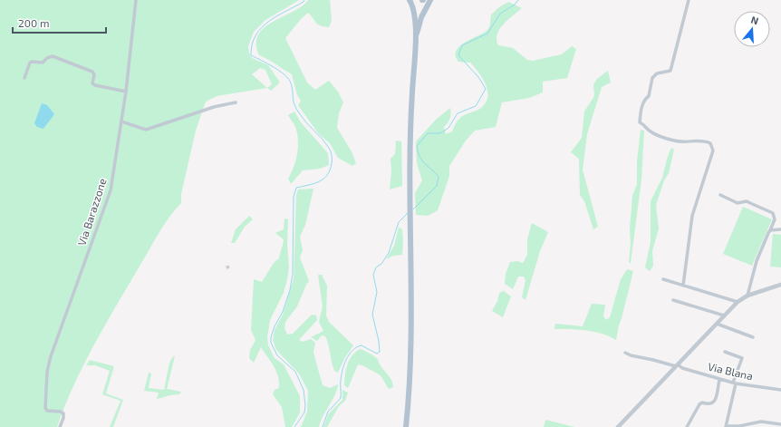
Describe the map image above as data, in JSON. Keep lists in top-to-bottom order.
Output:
{
  "streets": {
    "street": ["Via Barazzone", "Via Blana"]
  },
  "scale_bar": "200 m",
  "north": "top"
}
